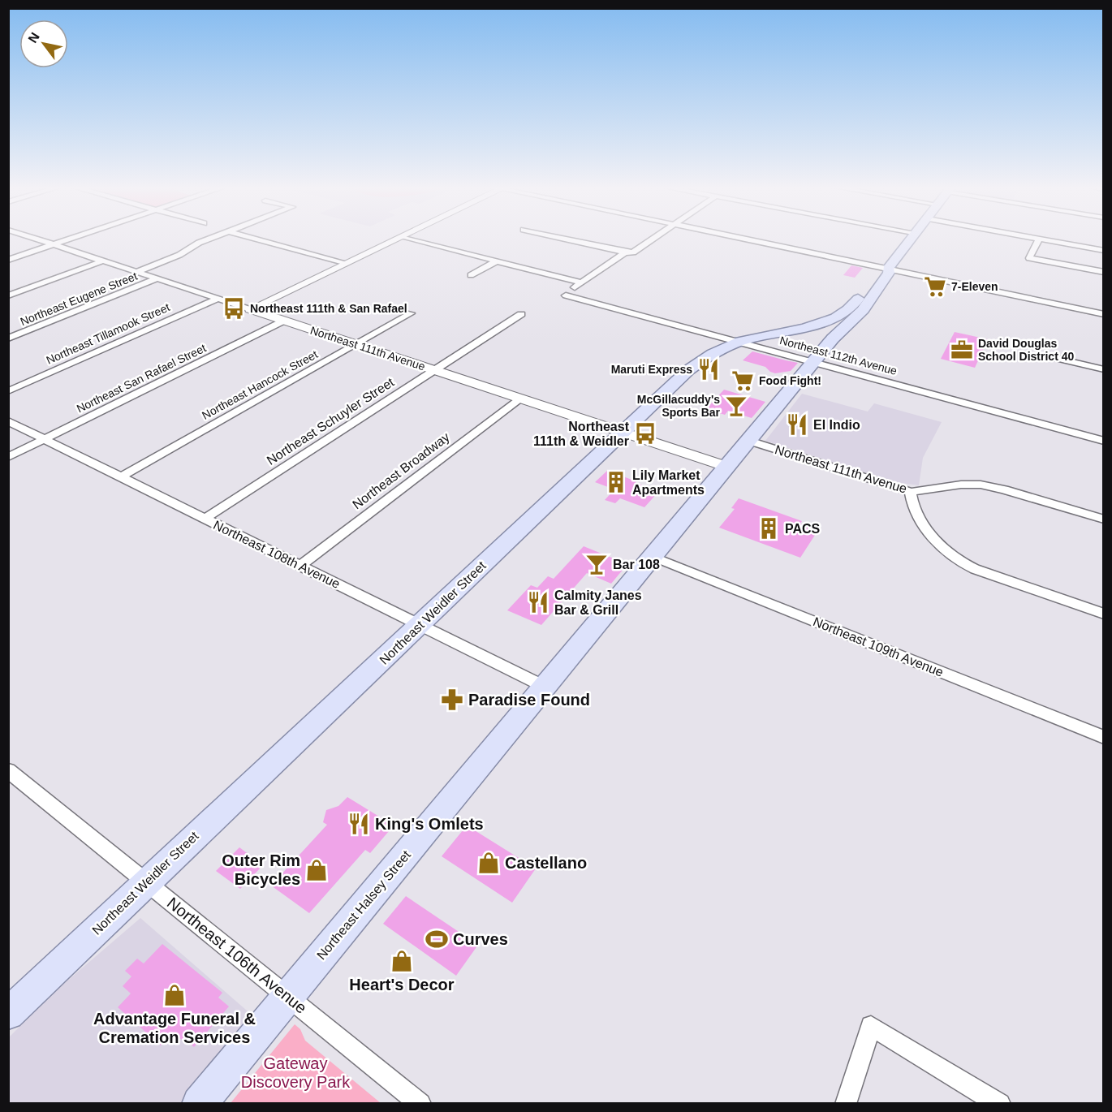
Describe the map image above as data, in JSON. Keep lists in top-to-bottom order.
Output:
{
  "streets": {
    "main road": ["Northeast Weidler Street", "Northeast Halsey Street"],
    "street": [
      "Northeast Eugene Street",
      "Northeast Tillamook Street",
      "Northeast 111th Avenue",
      "Northeast 112th Avenue",
      "Northeast San Rafael Street",
      "Northeast Hancock Street",
      "Northeast Schuyler Street",
      "Northeast Broadway",
      "Northeast 108th Avenue",
      "Northeast 109th Avenue",
      "Northeast 106th Avenue"
    ]
  },
  "crossings": [
    ["Northeast Eugene Street", "Northeast 111th Avenue"],
    ["Northeast Tillamook Street", "Northeast 111th Avenue"],
    ["Northeast 111th Avenue", "Northeast San Rafael Street"],
    ["Northeast 111th Avenue", "Northeast Hancock Street"],
    ["Northeast 111th Avenue", "Northeast Schuyler Street"],
    ["Northeast 111th Avenue", "Northeast Broadway"],
    ["Northeast 111th Avenue", "Northeast Weidler Street"],
    ["Northeast 111th Avenue", "Northeast Halsey Street"],
    ["Northeast 112th Avenue", "Northeast Weidler Street"],
    ["Northeast 112th Avenue", "Northeast Halsey Street"],
    ["Northeast San Rafael Street", "Northeast 108th Avenue"],
    ["Northeast Hancock Street", "Northeast 108th Avenue"],
    ["Northeast Schuyler Street", "Northeast 108th Avenue"],
    ["Northeast Broadway", "Northeast 108th Avenue"],
    ["Northeast 108th Avenue", "Northeast Weidler Street"],
    ["Northeast 108th Avenue", "Northeast Halsey Street"],
    ["Northeast Weidler Street", "Northeast Halsey Street"],
    ["Northeast Weidler Street", "Northeast 106th Avenue"],
    ["Northeast 109th Avenue", "Northeast Halsey Street"],
    ["Northeast Halsey Street", "Northeast 106th Avenue"]
  ],
  "parks": ["Gateway Discovery Park"],
  "places": {
    "supermarket": ["7-Eleven", "Food Fight!"],
    "bus stop": ["Northeast 111th & San Rafael", "Northeast 111th & Weidler"],
    "office": ["David Douglas School District 40"],
    "restaurant": [
      "Maruti Express",
      "El Indio",
      "Calmity Janes Bar & Grill",
      "King's Omlets"
    ],
    "bar": ["McGillacuddy's Sports Bar", "Bar 108"],
    "building": ["Lily Market Apartments", "PACS"],
    "pharmacy": ["Paradise Found"],
    "shop": [
      "Castellano",
      "Outer Rim Bicycles",
      "Heart's Decor",
      "Advantage Funeral & Cremation Services"
    ],
    "sports": ["Curves"]
  },
  "north": "top left"
}
